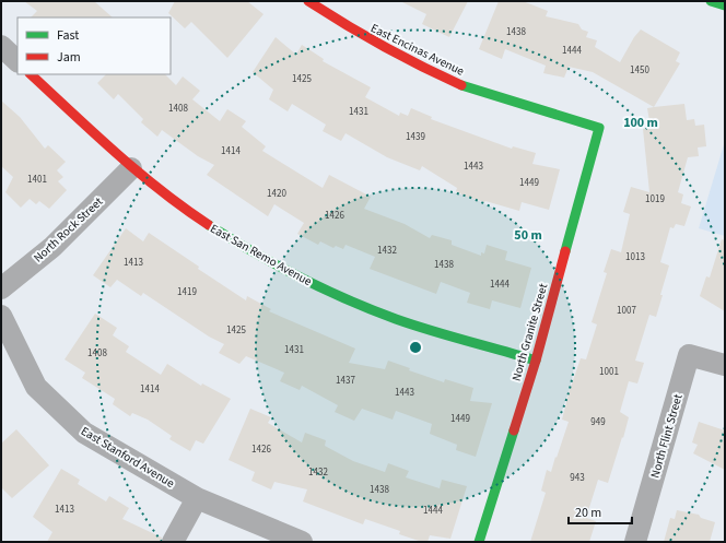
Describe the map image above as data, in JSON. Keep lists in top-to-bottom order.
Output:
{
  "streets": {
    "street": [
      "East Encinas Avenue",
      "North Rock Street",
      "East San Remo Avenue",
      "North Granite Street",
      "North Flint Street",
      "East Stanford Avenue"
    ]
  },
  "crossings": [
    ["East Encinas Avenue", "North Granite Street"],
    ["North Rock Street", "East San Remo Avenue"],
    ["East San Remo Avenue", "North Granite Street"]
  ],
  "house_numbers": [
    "1438",
    "1444",
    "1450",
    "1425",
    "1408",
    "1431",
    "1439",
    "1414",
    "1443",
    "1401",
    "1449",
    "1420",
    "1019",
    "1426",
    "1432",
    "1013",
    "1413",
    "1438",
    "1444",
    "1419",
    "1007",
    "1425",
    "1431",
    "1408",
    "1001",
    "1437",
    "1414",
    "1443",
    "1449",
    "949",
    "1426",
    "1432",
    "943",
    "1438",
    "1413",
    "1444"
  ],
  "legend": ["Fast", "Jam"],
  "scale_bar": "20 m",
  "rings": ["100 m", "50 m"]
}
